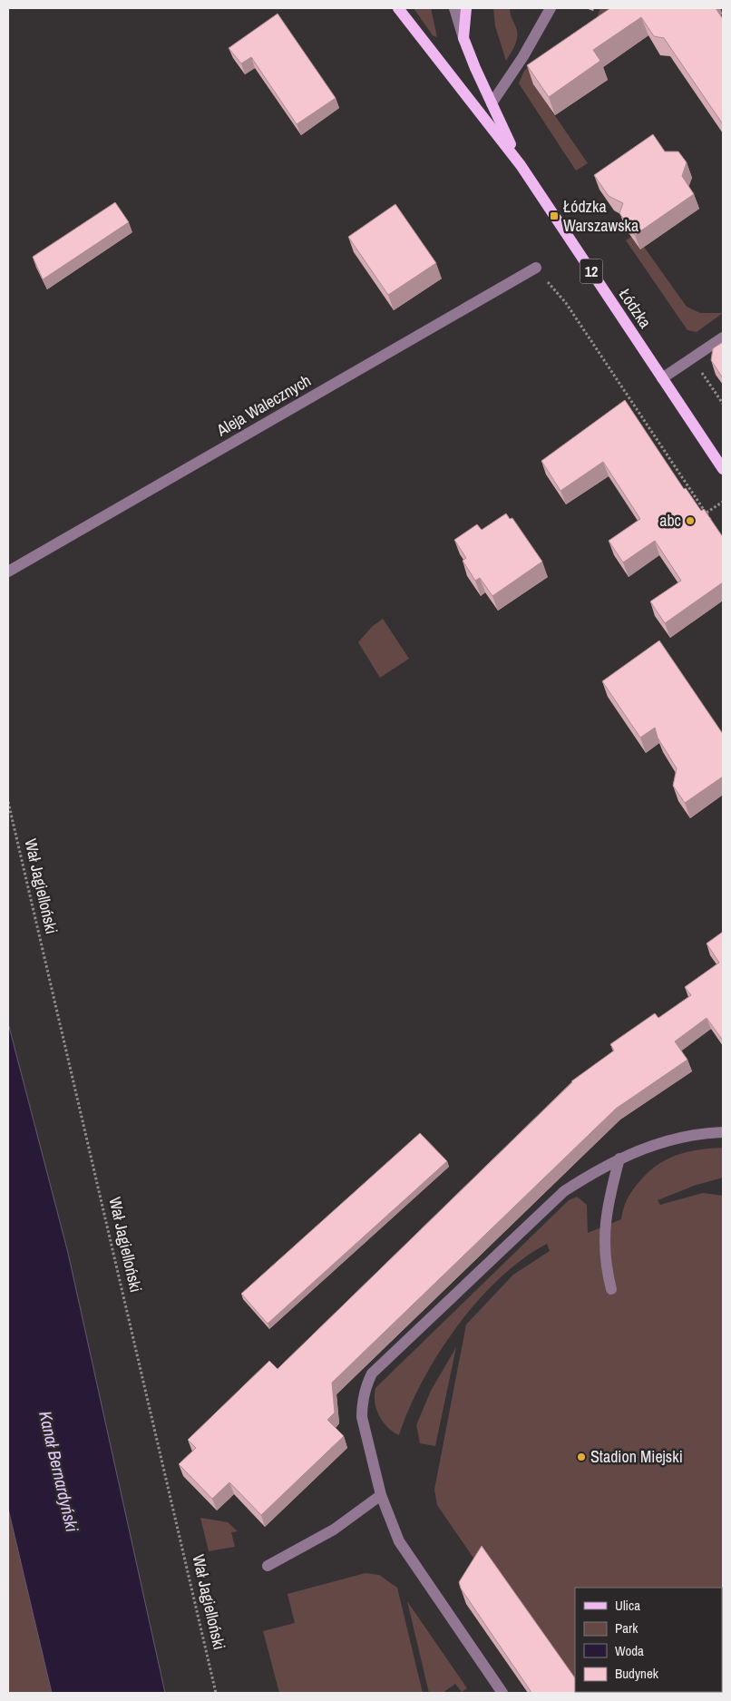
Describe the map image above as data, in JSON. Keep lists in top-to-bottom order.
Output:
{
  "streets": {
    "main road": ["12", "Łódzka"],
    "street": ["Aleja Walecznych"],
    "path": ["Wał Jagielloński"]
  },
  "crossings": [
    ["12", "Łódzka"]
  ],
  "water": ["Kanał Bernardyński"],
  "places": {
    "transit": ["Łódzka Warszawska"],
    "other": ["abc", "Stadion Miejski"]
  },
  "legend": [
    "Ulica",
    "Park",
    "Woda",
    "Budynek"
  ]
}
